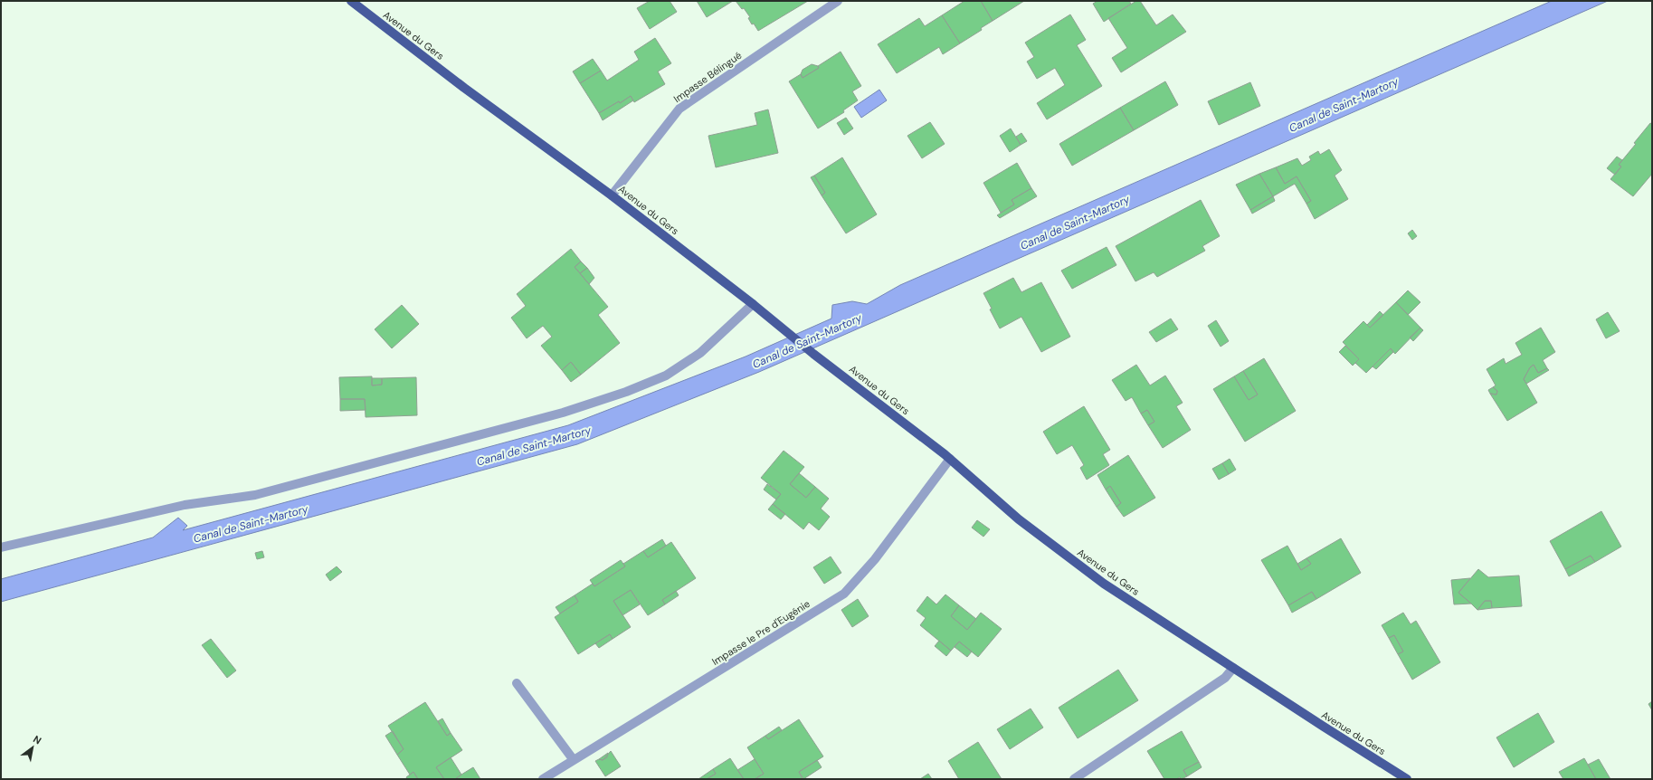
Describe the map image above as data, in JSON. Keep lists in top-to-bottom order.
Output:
{
  "streets": {
    "main road": ["Avenue du Gers"],
    "street": ["Impasse Bélingué", "Impasse le Pre d'Eugénie"]
  },
  "crossings": [
    ["Avenue du Gers", "Impasse Bélingué"],
    ["Avenue du Gers", "Impasse le Pre d'Eugénie"]
  ],
  "water": ["Canal de Saint-Martory"],
  "north": "top right"
}
